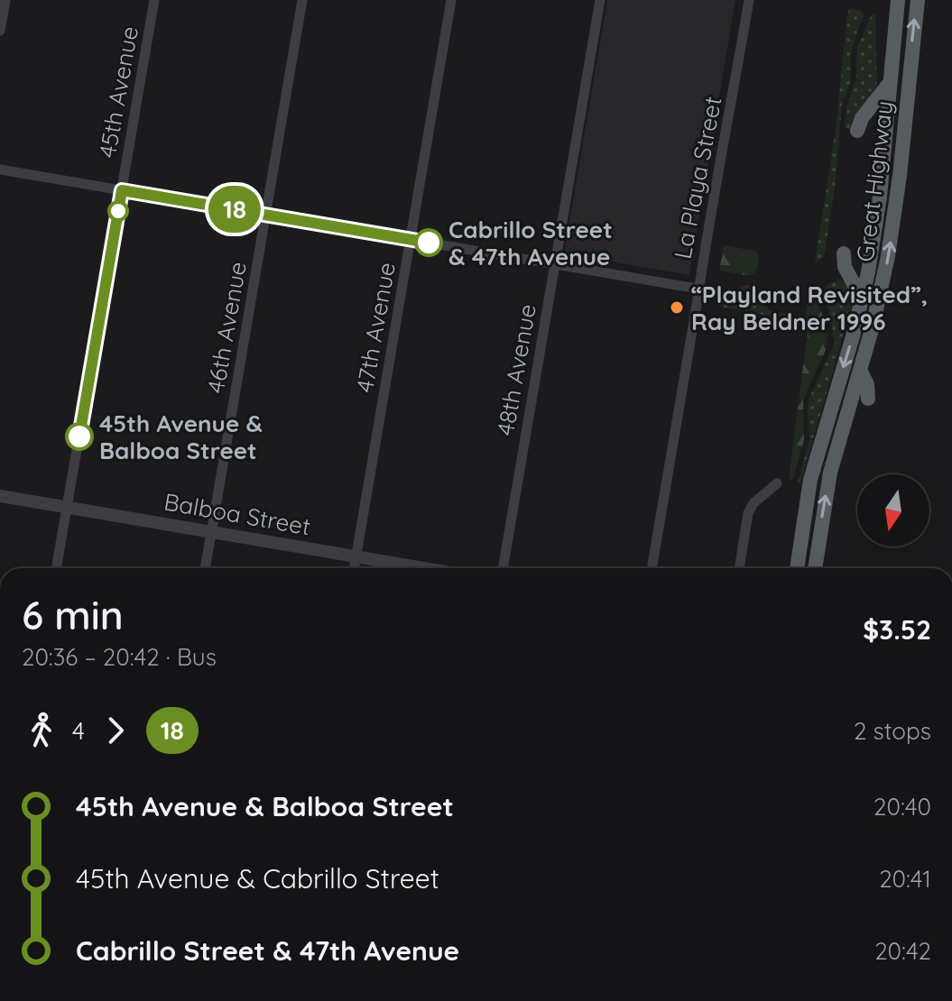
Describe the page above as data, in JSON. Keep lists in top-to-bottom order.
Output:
{
  "streets": {
    "main road": ["Great Highway"],
    "street": [
      "45th Avenue",
      "La Playa Street",
      "46th Avenue",
      "47th Avenue",
      "48th Avenue",
      "Balboa Street"
    ]
  },
  "crossings": [
    ["45th Avenue", "Balboa Street"],
    ["46th Avenue", "Balboa Street"],
    ["47th Avenue", "Balboa Street"]
  ],
  "places": ["Cabrillo Street & 47th Avenue", "“Playland Revisited”, Ray Beldner 1996", "45th Avenue & Balboa Street"],
  "lines": ["bus line 18"],
  "north": "bottom",
  "page": {
    "on_map": "18",
    "heading": ["6 min", "20:36 – 20:42 · Bus", "$3.52"],
    "legs": ["4", "18", "2 stops"],
    "list": [
      {
        "name": "45th Avenue & Balboa Street",
        "value": "20:40"
      },
      {
        "name": "45th Avenue & Cabrillo Street",
        "value": "20:41"
      },
      {
        "name": "Cabrillo Street & 47th Avenue",
        "value": "20:42"
      }
    ]
  }
}
